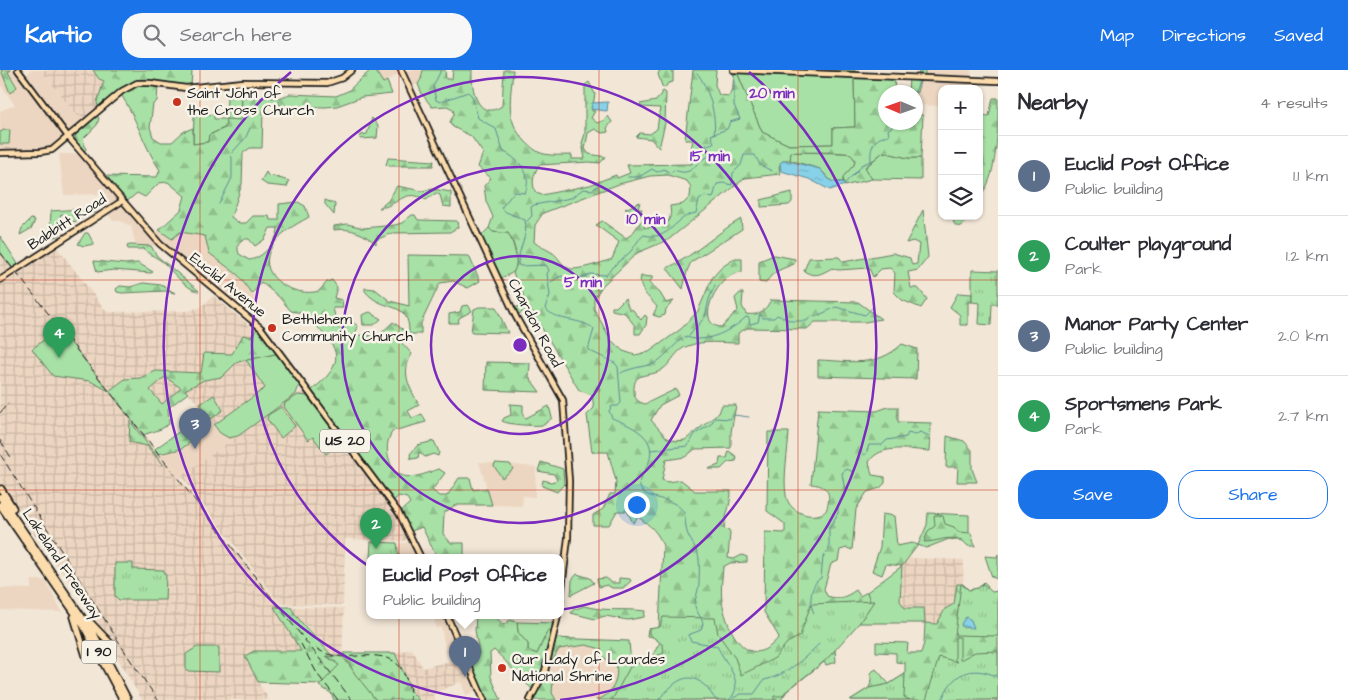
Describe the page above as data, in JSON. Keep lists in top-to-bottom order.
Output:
{
  "streets": {
    "highway": ["Lakeland Freeway", "I 90"],
    "main road": [
      "Babbitt Road",
      "Euclid Avenue",
      "Chardon Road",
      "US 20"
    ]
  },
  "crossings": [
    ["Babbitt Road", "Euclid Avenue"]
  ],
  "places": ["Saint John of the Cross Church", "Bethlehem Community Church", "Our Lady of Lourdes National Shrine"],
  "north": "left",
  "page": {
    "header": "Kartio",
    "search": "Search here",
    "nav": ["Map", "Directions", "Saved"],
    "heading": ["Nearby", "4 results"],
    "map_buttons": ["+", "−"],
    "list": [
      {
        "mark": "1",
        "name": "Euclid Post Office",
        "note": "Public building",
        "value": "1.1 km"
      },
      {
        "mark": "2",
        "name": "Coulter playground",
        "note": "Park",
        "value": "1.2 km"
      },
      {
        "mark": "3",
        "name": "Manor Party Center",
        "note": "Public building",
        "value": "2.0 km"
      },
      {
        "mark": "4",
        "name": "Sportsmens Park",
        "note": "Park",
        "value": "2.7 km"
      }
    ],
    "pins": [
      "4",
      "3",
      "2",
      "1"
    ],
    "buttons": ["Save", "Share"],
    "popup": ["Euclid Post Office", "Public building"]
  },
  "rings": [
    "20 min",
    "15 min",
    "10 min",
    "5 min"
  ]
}
